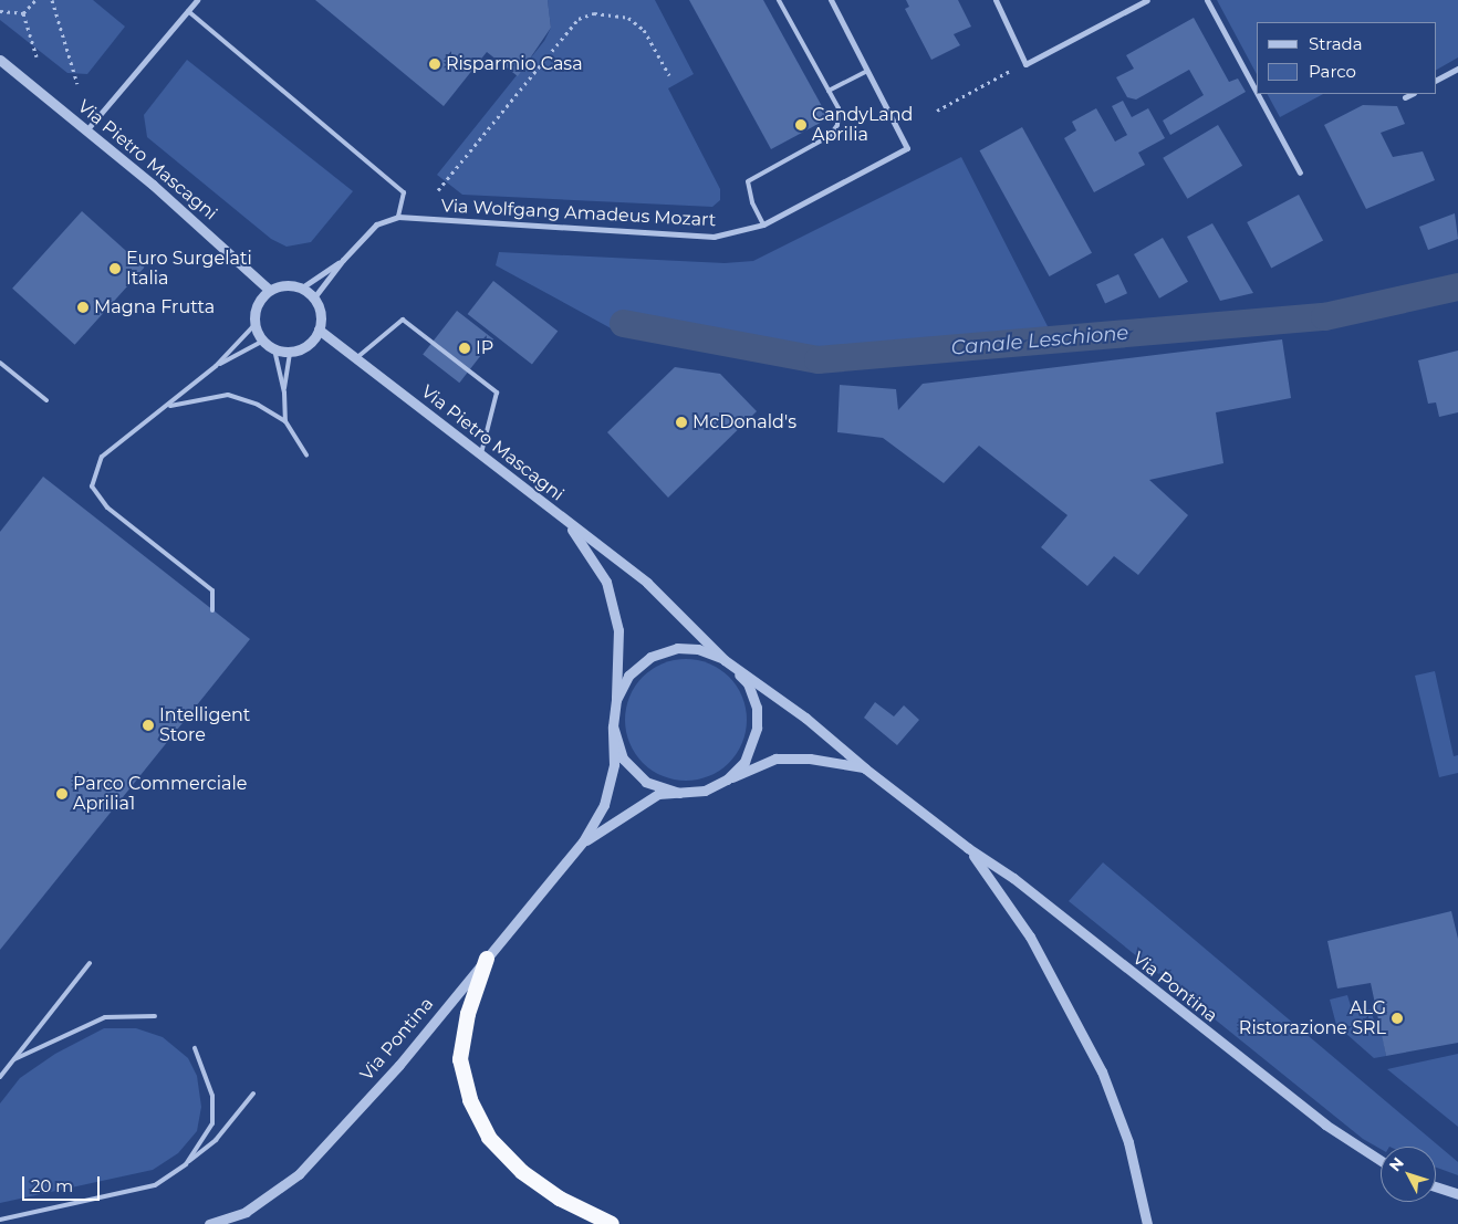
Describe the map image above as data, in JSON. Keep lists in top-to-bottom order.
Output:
{
  "streets": {
    "street": ["Via Pietro Mascagni", "Via Wolfgang Amadeus Mozart", "Via Pontina"]
  },
  "crossings": [
    ["Via Pietro Mascagni", "Via Wolfgang Amadeus Mozart"],
    ["Via Pietro Mascagni", "Via Pontina"]
  ],
  "water": ["Canale Leschione"],
  "places": [
    "Risparmio Casa",
    "CandyLand Aprilia",
    "Euro Surgelati Italia",
    "Magna Frutta",
    "IP",
    "McDonald's",
    "Intelligent Store",
    "Parco Commerciale Aprilia1",
    "ALG Ristorazione SRL"
  ],
  "legend": ["Strada", "Parco"],
  "scale_bar": "20 m",
  "north": "top left"
}
